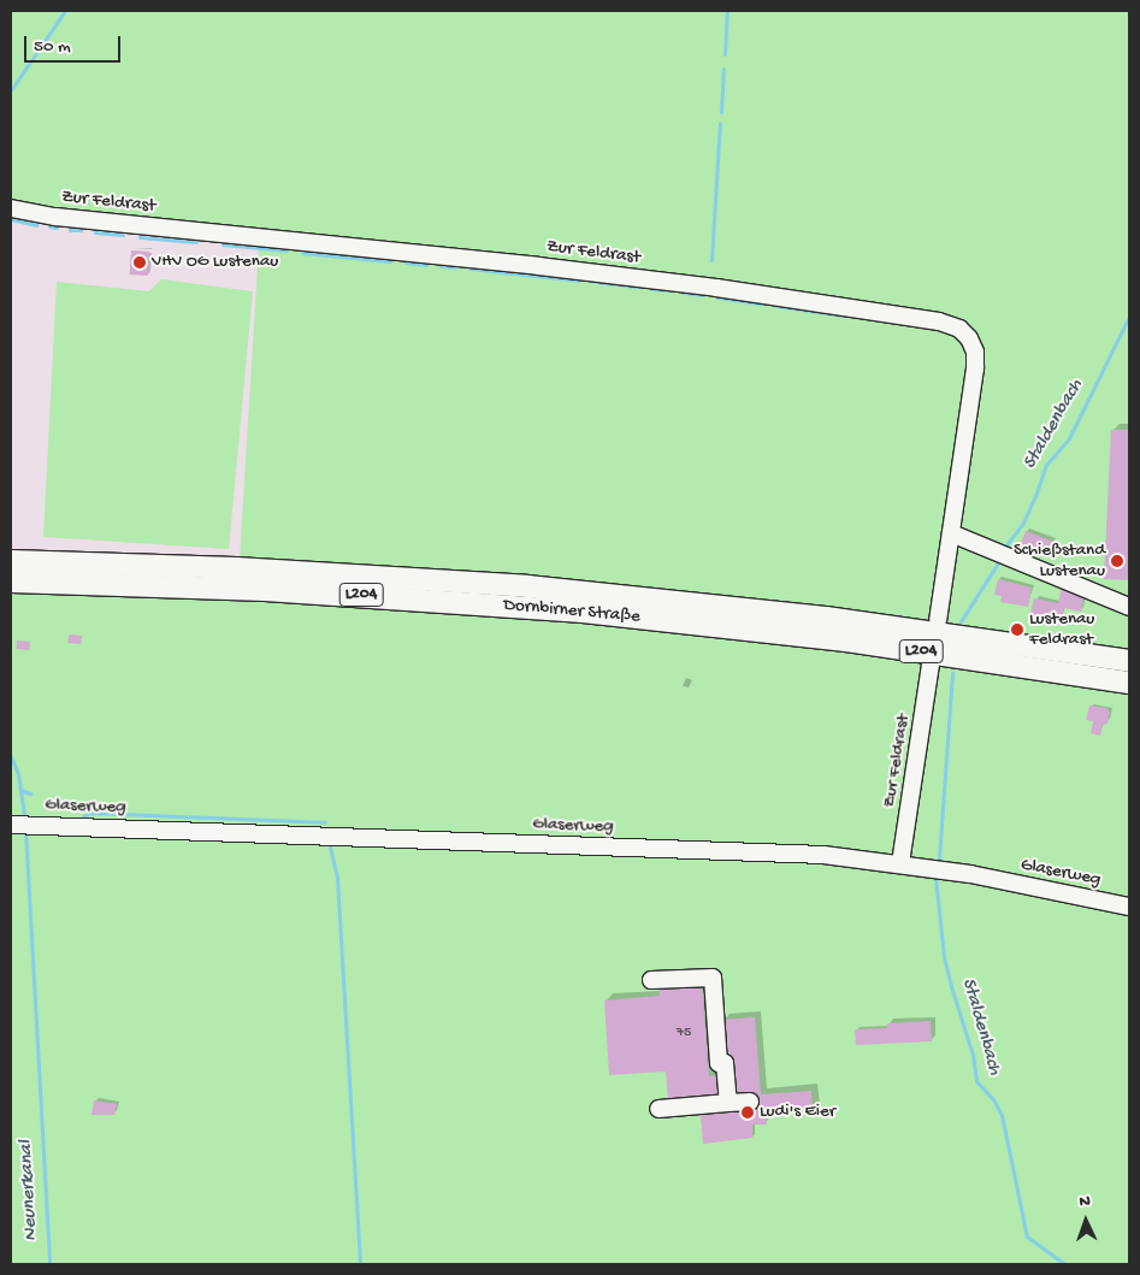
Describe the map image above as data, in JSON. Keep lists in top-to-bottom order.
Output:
{
  "streets": {
    "main road": ["L204", "Dornbirner Straße"],
    "street": ["Zur Feldrast", "Glaserweg"]
  },
  "crossings": [
    ["Zur Feldrast", "Glaserweg"]
  ],
  "water": ["Staldenbach", "Neunerkanal"],
  "places": [
    "VHV OG Lustenau",
    "Schießstand Lustenau",
    "Lustenau Feldrast",
    "Ludi's Eier"
  ],
  "house_numbers": ["75"],
  "scale_bar": "50 m",
  "north": "top"
}
